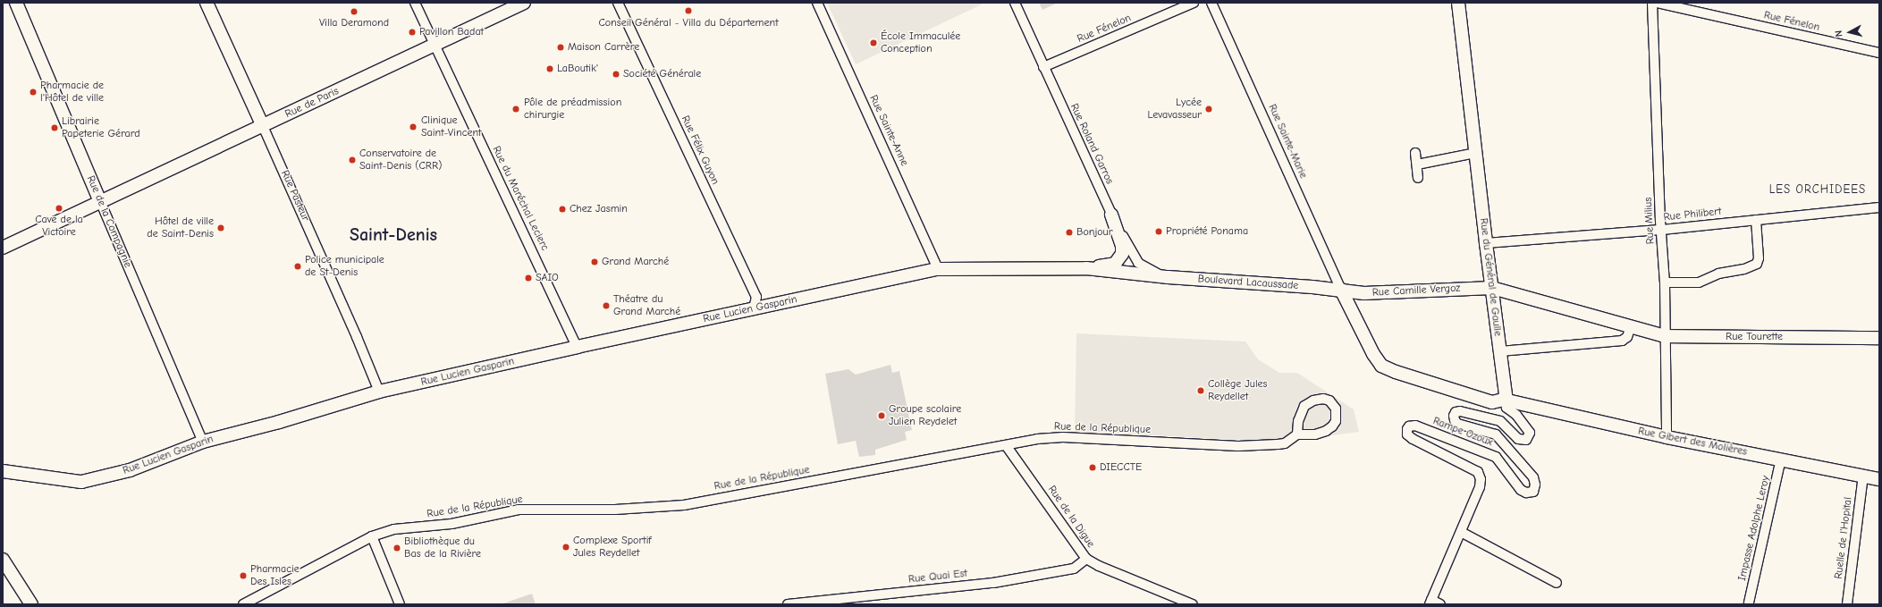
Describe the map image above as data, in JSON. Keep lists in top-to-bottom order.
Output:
{
  "streets": {
    "street": [
      "Rue Fénelon",
      "Rue de Paris",
      "Rue Sainte-Anne",
      "Rue Sainte-Marie",
      "Rue Roland Garros",
      "Rue Félix Guyon",
      "Rue Pasteur",
      "Rue du Maréchal Leclerc",
      "Rue Philibert",
      "Rue Milius",
      "Rue de la Compagnie",
      "Rue du Général de Gaulle",
      "Boulevard Lacaussade",
      "Rue Camille Vergoz",
      "Rue Lucien Gasparin",
      "Rue Tourette",
      "Rue de la République",
      "Rampe Ozoux",
      "Rue Gibert des Molières",
      "Rue de la Digue",
      "Impasse Adolphe Leroy",
      "Ruelle de l'Hopital",
      "Rue Quai Est"
    ]
  },
  "crossings": [
    ["Rue Fénelon", "Rue Roland Garros"],
    ["Rue de Paris", "Rue Pasteur"],
    ["Rue de Paris", "Rue du Maréchal Leclerc"],
    ["Rue de Paris", "Rue de la Compagnie"],
    ["Rue Sainte-Anne", "Boulevard Lacaussade"],
    ["Rue Sainte-Anne", "Rue Lucien Gasparin"],
    ["Rue Sainte-Marie", "Boulevard Lacaussade"],
    ["Rue Sainte-Marie", "Rue Camille Vergoz"],
    ["Rue Roland Garros", "Boulevard Lacaussade"],
    ["Rue Félix Guyon", "Rue Lucien Gasparin"],
    ["Rue Pasteur", "Rue Lucien Gasparin"],
    ["Rue du Maréchal Leclerc", "Rue Lucien Gasparin"],
    ["Rue Philibert", "Rue Milius"],
    ["Rue Philibert", "Rue du Général de Gaulle"],
    ["Rue Milius", "Rue Tourette"],
    ["Rue Milius", "Rue Gibert des Molières"],
    ["Rue de la Compagnie", "Rue Lucien Gasparin"],
    ["Rue du Général de Gaulle", "Rue Camille Vergoz"],
    ["Rue du Général de Gaulle", "Rue Tourette"],
    ["Rue du Général de Gaulle", "Rampe Ozoux"],
    ["Rue du Général de Gaulle", "Rue Gibert des Molières"],
    ["Boulevard Lacaussade", "Rue Camille Vergoz"],
    ["Boulevard Lacaussade", "Rue Lucien Gasparin"],
    ["Rue Camille Vergoz", "Rue Tourette"],
    ["Rue de la République", "Rue de la Digue"],
    ["Rampe Ozoux", "Rue Gibert des Molières"],
    ["Rue Gibert des Molières", "Impasse Adolphe Leroy"],
    ["Rue Gibert des Molières", "Ruelle de l'Hopital"],
    ["Rue de la Digue", "Rue Quai Est"]
  ],
  "districts": ["LES ORCHIDEES", "Saint-Denis"],
  "places": [
    "Conseil Général - Villa du Département",
    "Villa Deramond",
    "Pavillon Badat",
    "École Immaculée Conception",
    "Maison Carrère",
    "LaBoutik'",
    "Société Générale",
    "Pharmacie de l'Hôtel de ville",
    "Pôle de préadmission chirurgie",
    "Lycée Levavasseur",
    "Clinique Saint-Vincent",
    "Librairie Papeterie Gérard",
    "Conservatoire de Saint-Denis (CRR)",
    "Cave de la Victoire",
    "Chez Jasmin",
    "Hôtel de ville de Saint-Denis",
    "Propriété Ponama",
    "Bonjour",
    "Grand Marché",
    "Police municipale de St-Denis",
    "SAIO",
    "Théatre du Grand Marché",
    "Collège Jules Reydellet",
    "Groupe scolaire Julien Reydelet",
    "DIECCTE",
    "Complexe Sportif Jules Reydellet",
    "Bibliothèque du Bas de la Rivière",
    "Pharmacie Des Isles"
  ],
  "north": "left"
}
